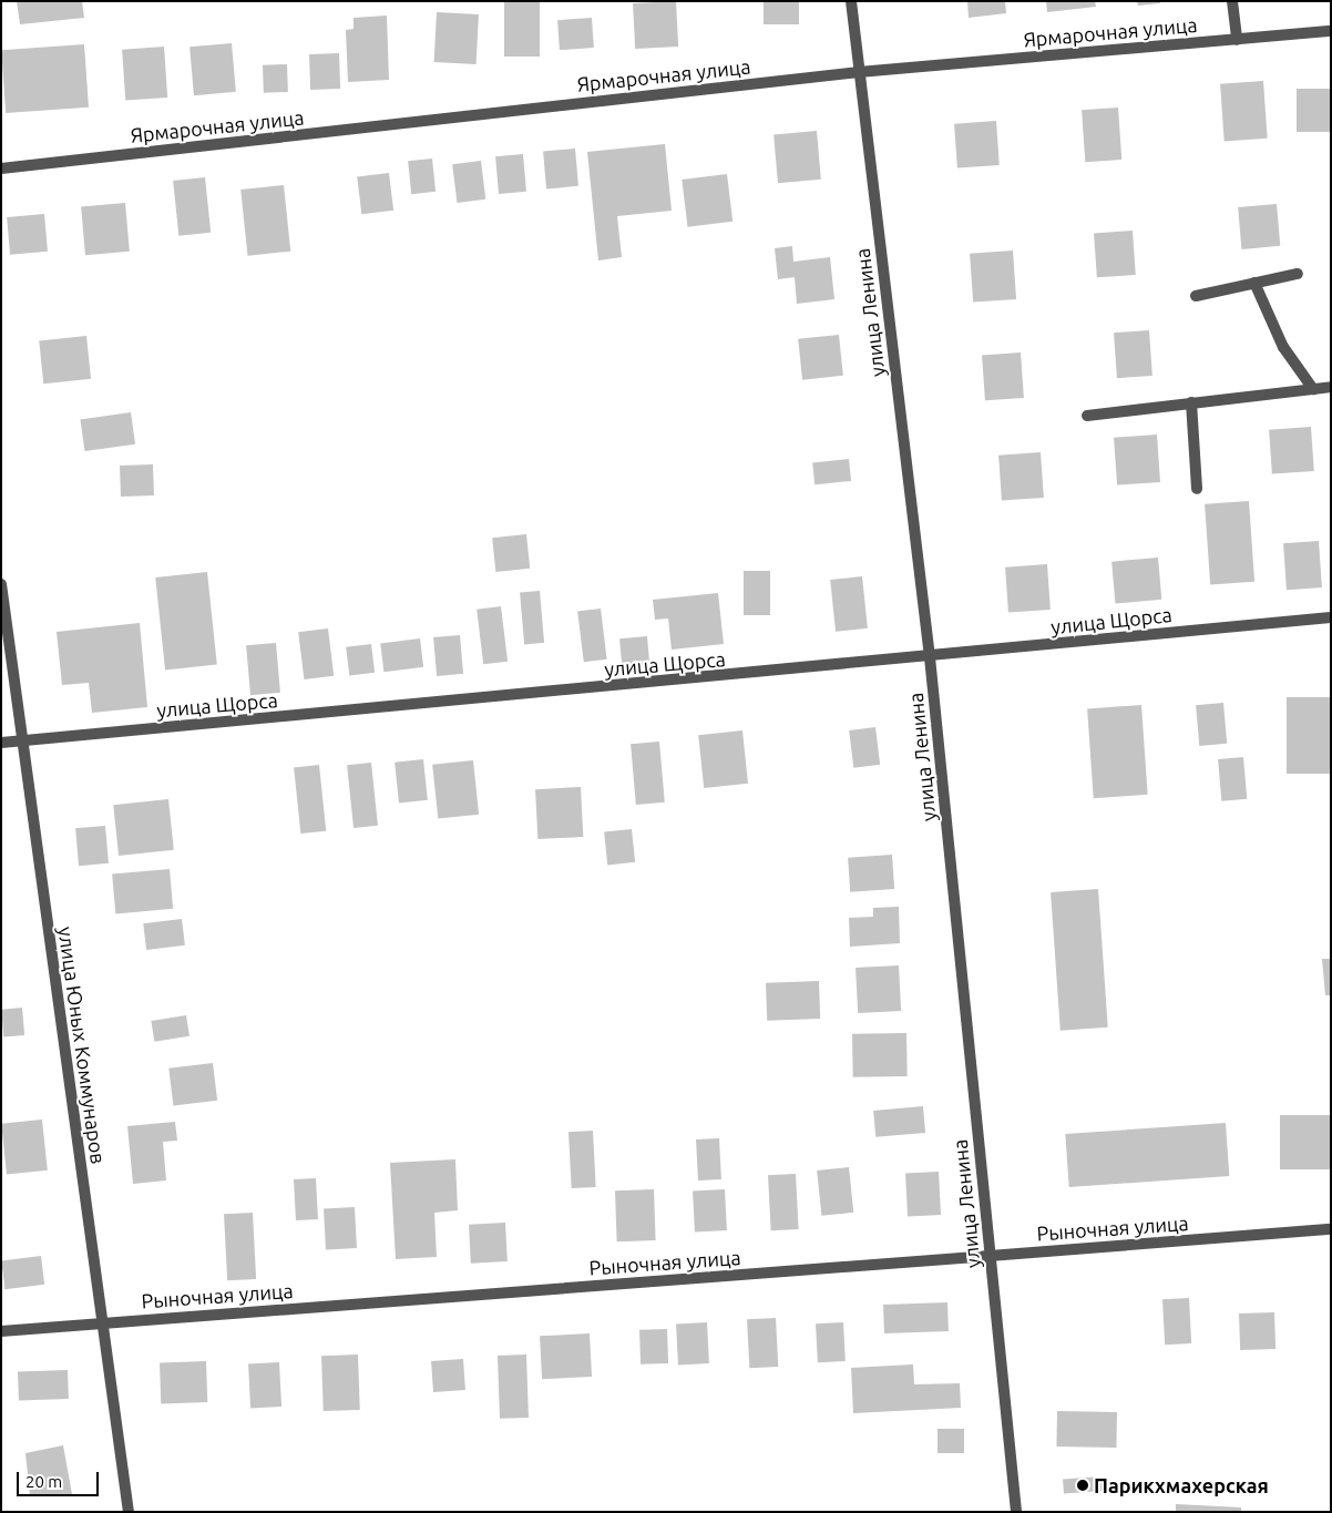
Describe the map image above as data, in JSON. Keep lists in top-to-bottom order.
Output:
{
  "streets": {
    "street": [
      "Ярмарочная улица",
      "улица Ленина",
      "улица Щорса",
      "улица Юных Коммунаров",
      "Рыночная улица"
    ]
  },
  "crossings": [
    ["Ярмарочная улица", "улица Ленина"],
    ["улица Ленина", "улица Щорса"],
    ["улица Ленина", "Рыночная улица"],
    ["улица Щорса", "улица Юных Коммунаров"],
    ["улица Юных Коммунаров", "Рыночная улица"]
  ],
  "places": ["Парикхмахерская"],
  "scale_bar": "20 m"
}
